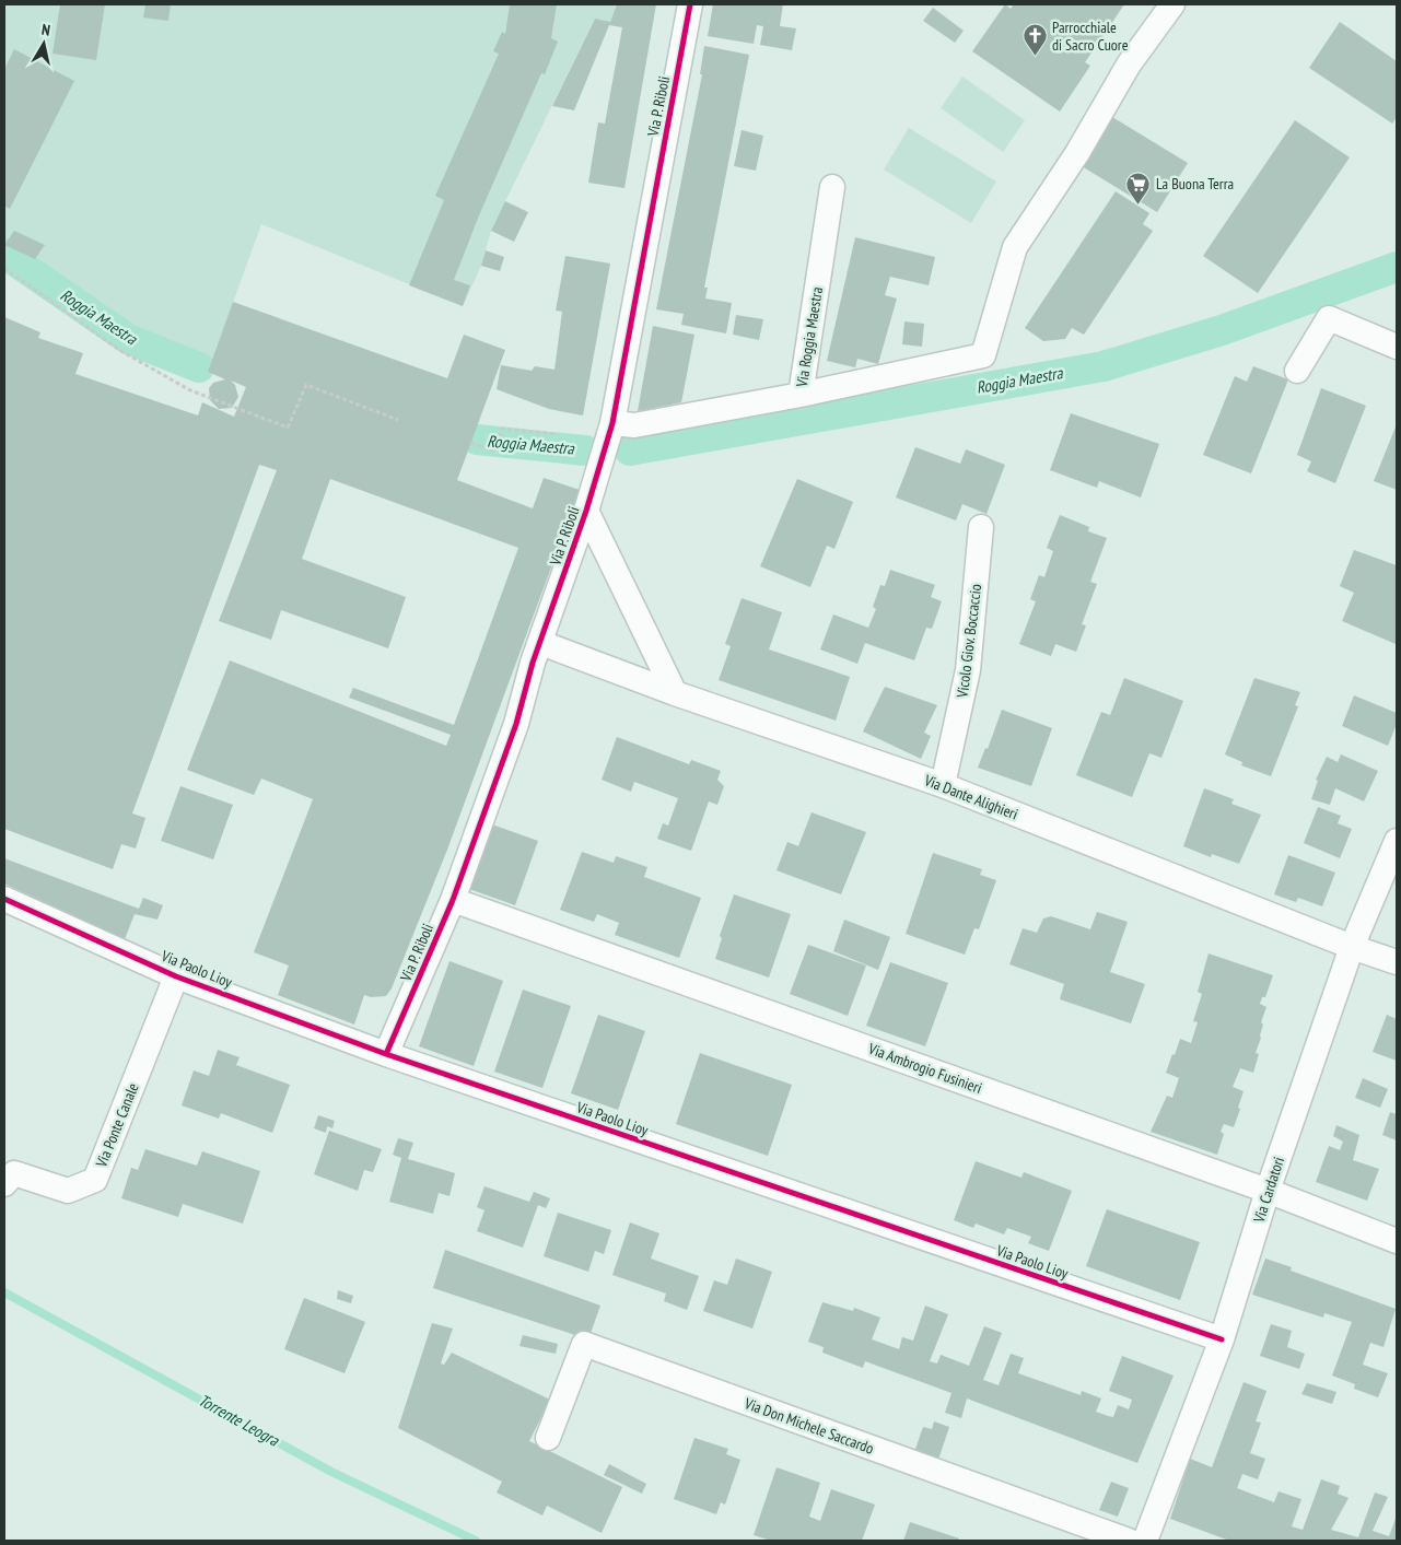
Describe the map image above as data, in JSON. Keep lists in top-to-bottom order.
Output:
{
  "streets": {
    "street": [
      "Via P. Riboli",
      "Via Roggia Maestra",
      "Vicolo Giov. Boccaccio",
      "Via Dante Alighieri",
      "Via Paolo Lioy",
      "Via Ambrogio Fusinieri",
      "Via Ponte Canale",
      "Via Cardatori",
      "Via Don Michele Saccardo"
    ]
  },
  "crossings": [
    ["Via P. Riboli", "Via Roggia Maestra"],
    ["Via P. Riboli", "Via Dante Alighieri"],
    ["Via P. Riboli", "Via Paolo Lioy"],
    ["Via P. Riboli", "Via Ambrogio Fusinieri"],
    ["Vicolo Giov. Boccaccio", "Via Dante Alighieri"],
    ["Via Dante Alighieri", "Via Cardatori"],
    ["Via Paolo Lioy", "Via Ponte Canale"],
    ["Via Paolo Lioy", "Via Cardatori"],
    ["Via Ambrogio Fusinieri", "Via Cardatori"]
  ],
  "water": ["Roggia Maestra", "Torrente Leogra"],
  "places": {
    "church": ["Parrocchiale di Sacro Cuore"],
    "supermarket": ["La Buona Terra"]
  },
  "north": "top"
}
